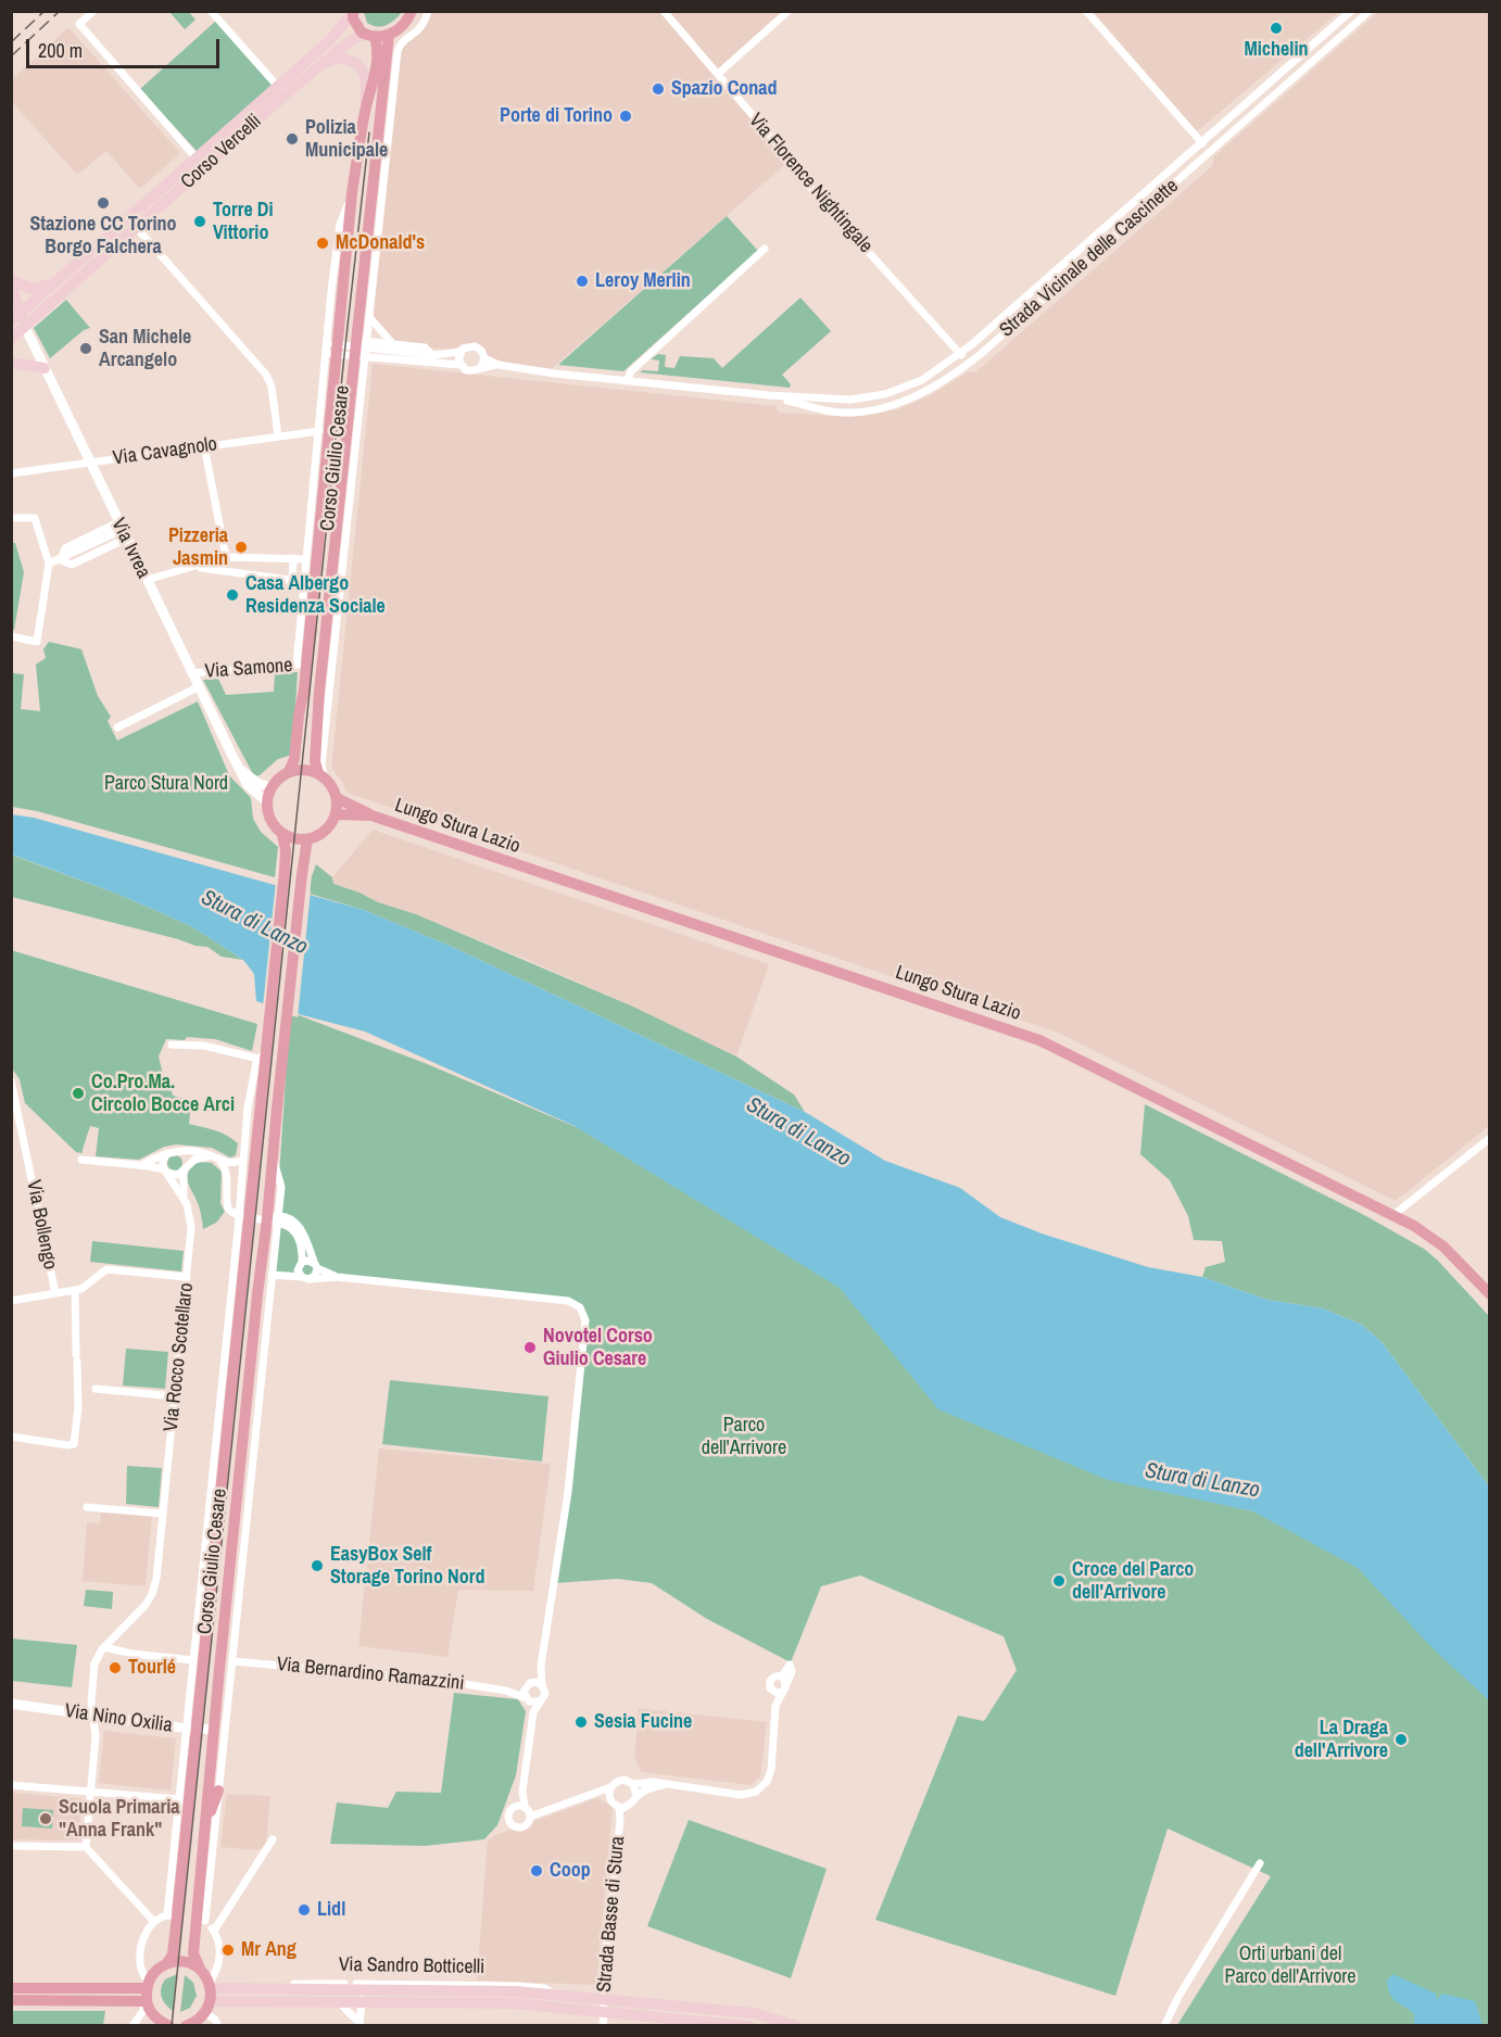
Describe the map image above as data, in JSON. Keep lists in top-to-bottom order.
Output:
{
  "streets": {
    "main road": [
      "Corso Vercelli",
      "Corso Giulio Cesare",
      "Lungo Stura Lazio",
      "Via Sandro Botticelli"
    ],
    "street": [
      "Via Florence Nightingale",
      "Strada Vicinale delle Cascinette",
      "Via Cavagnolo",
      "Via Ivrea",
      "Via Samone",
      "Via Bollengo",
      "Via Rocco Scotellaro",
      "Via Bernardino Ramazzini",
      "Via Nino Oxilia",
      "Strada Basse di Stura"
    ]
  },
  "crossings": [
    ["Corso Vercelli", "Corso Giulio Cesare"],
    ["Corso Vercelli", "Via Ivrea"],
    ["Via Florence Nightingale", "Strada Vicinale delle Cascinette"],
    ["Via Cavagnolo", "Corso Giulio Cesare"],
    ["Via Cavagnolo", "Via Ivrea"],
    ["Corso Giulio Cesare", "Via Ivrea"],
    ["Corso Giulio Cesare", "Via Samone"],
    ["Corso Giulio Cesare", "Lungo Stura Lazio"],
    ["Corso Giulio Cesare", "Via Bernardino Ramazzini"],
    ["Corso Giulio Cesare", "Via Nino Oxilia"],
    ["Via Ivrea", "Via Samone"],
    ["Via Ivrea", "Lungo Stura Lazio"],
    ["Via Rocco Scotellaro", "Via Nino Oxilia"],
    ["Strada Basse di Stura", "Via Sandro Botticelli"]
  ],
  "water": ["Stura di Lanzo"],
  "parks": ["Parco Stura Nord", "Parco dell'Arrivore", "Orti urbani del Parco dell'Arrivore"],
  "places": [
    "Michelin",
    "Spazio Conad",
    "Porte di Torino",
    "Polizia Municipale",
    "Stazione CC Torino Borgo Falchera",
    "Torre Di Vittorio",
    "McDonald's",
    "Leroy Merlin",
    "San Michele Arcangelo",
    "Pizzeria Jasmin",
    "Casa Albergo Residenza Sociale",
    "Co.Pro.Ma. Circolo Bocce Arci",
    "Novotel Corso Giulio Cesare",
    "EasyBox Self Storage Torino Nord",
    "Croce del Parco dell'Arrivore",
    "Tourlé",
    "Sesia Fucine",
    "La Draga dell'Arrivore",
    "Scuola Primaria \"Anna Frank\"",
    "Coop",
    "Lidl",
    "Mr Ang"
  ],
  "scale_bar": "200 m"
}
